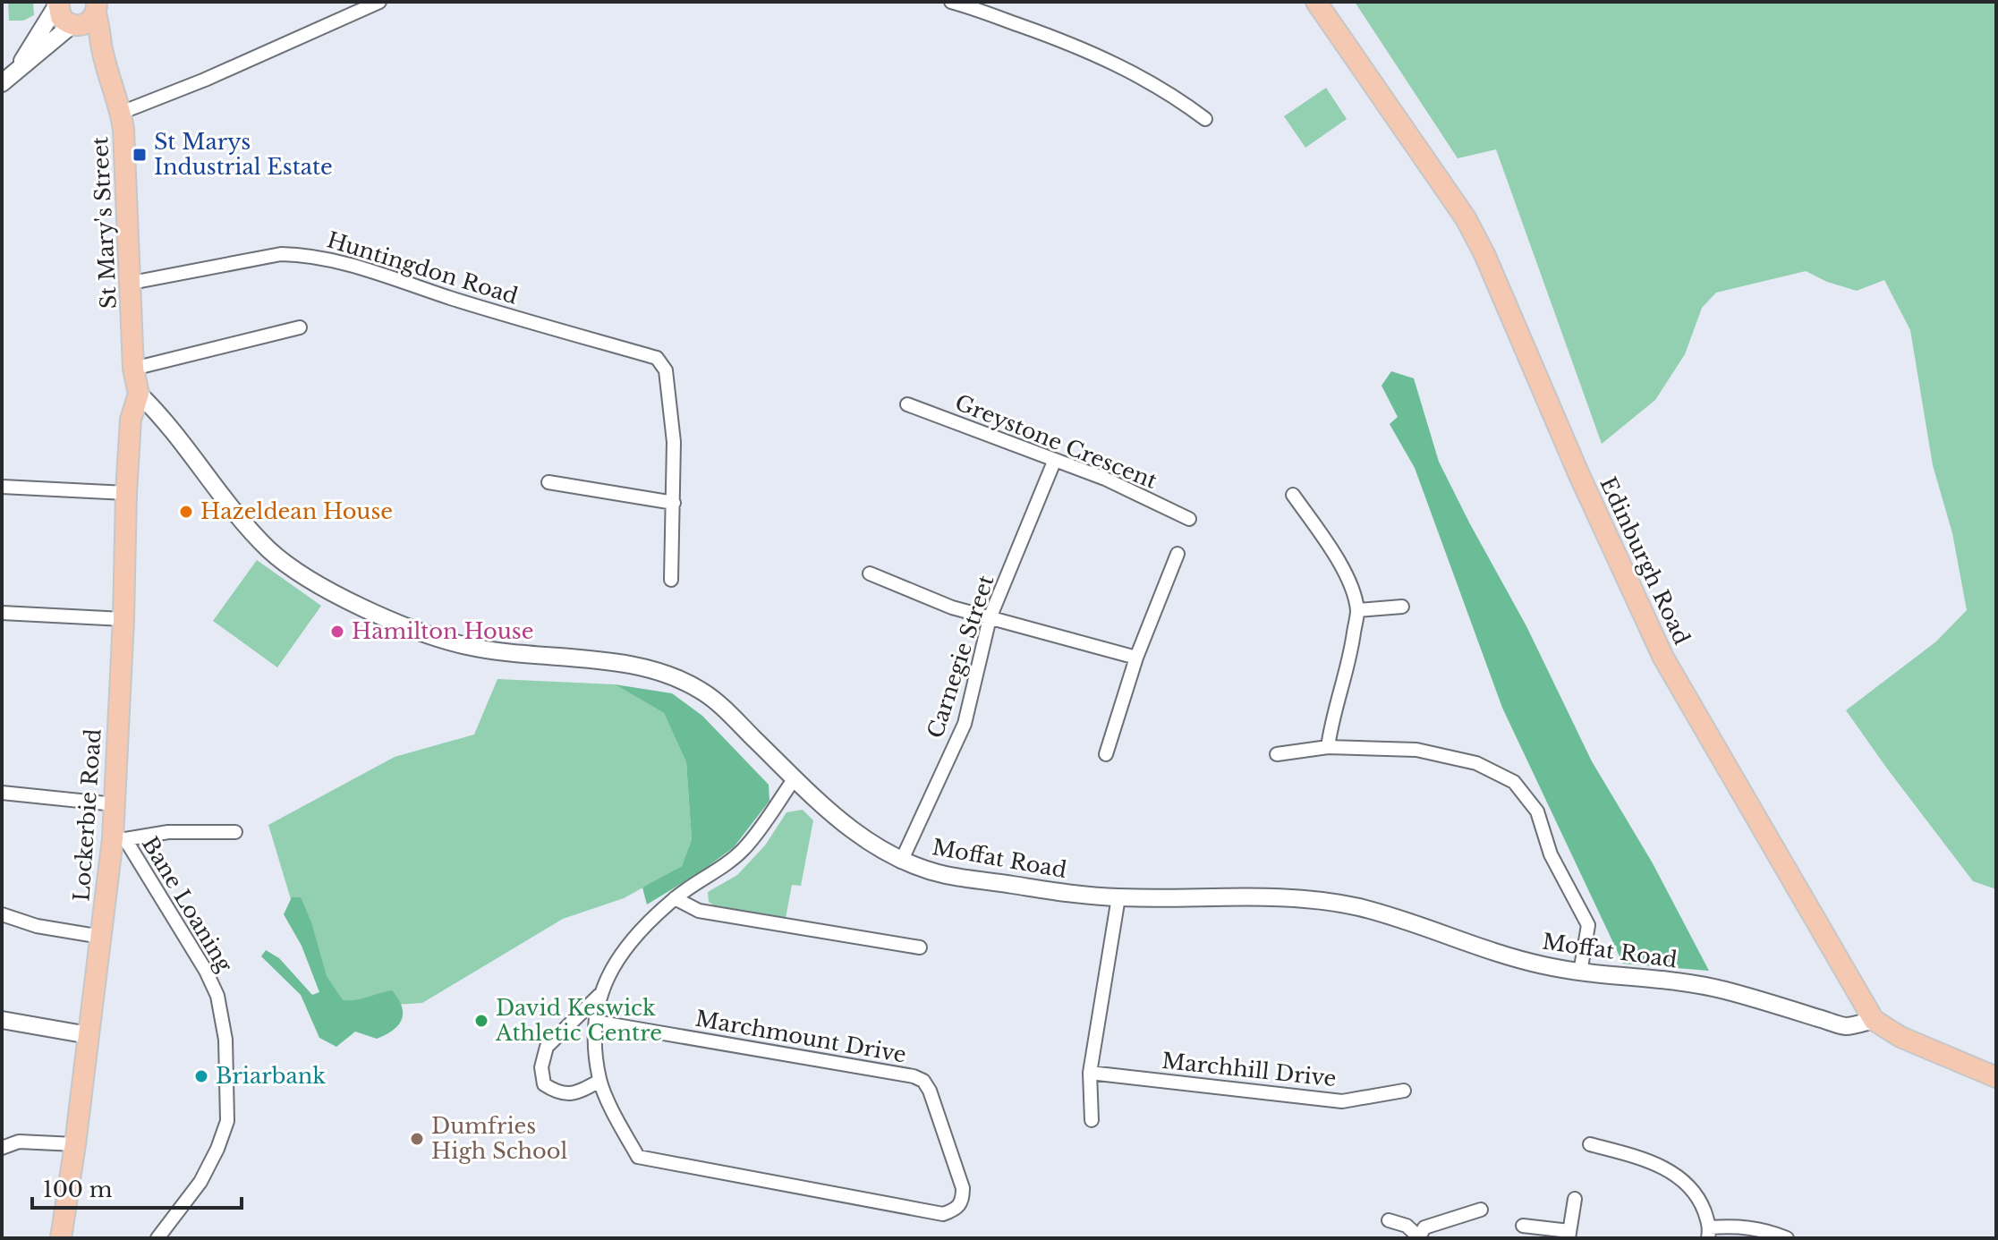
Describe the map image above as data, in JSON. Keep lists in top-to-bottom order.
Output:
{
  "streets": {
    "main road": ["St Mary's Street", "Edinburgh Road", "Lockerbie Road"],
    "street": [
      "Huntingdon Road",
      "Greystone Crescent",
      "Carnegie Street",
      "Moffat Road",
      "Bane Loaning",
      "Marchmount Drive",
      "Marchhill Drive"
    ]
  },
  "crossings": [
    ["St Mary's Street", "Huntingdon Road"],
    ["St Mary's Street", "Lockerbie Road"],
    ["St Mary's Street", "Moffat Road"],
    ["Greystone Crescent", "Carnegie Street"],
    ["Edinburgh Road", "Moffat Road"],
    ["Carnegie Street", "Moffat Road"],
    ["Lockerbie Road", "Moffat Road"],
    ["Lockerbie Road", "Bane Loaning"]
  ],
  "places": {
    "transit": ["St Marys Industrial Estate"],
    "other": [
      "Hazeldean House",
      "Hamilton House",
      "David Keswick Athletic Centre",
      "Briarbank",
      "Dumfries High School"
    ]
  },
  "scale_bar": "100 m"
}
